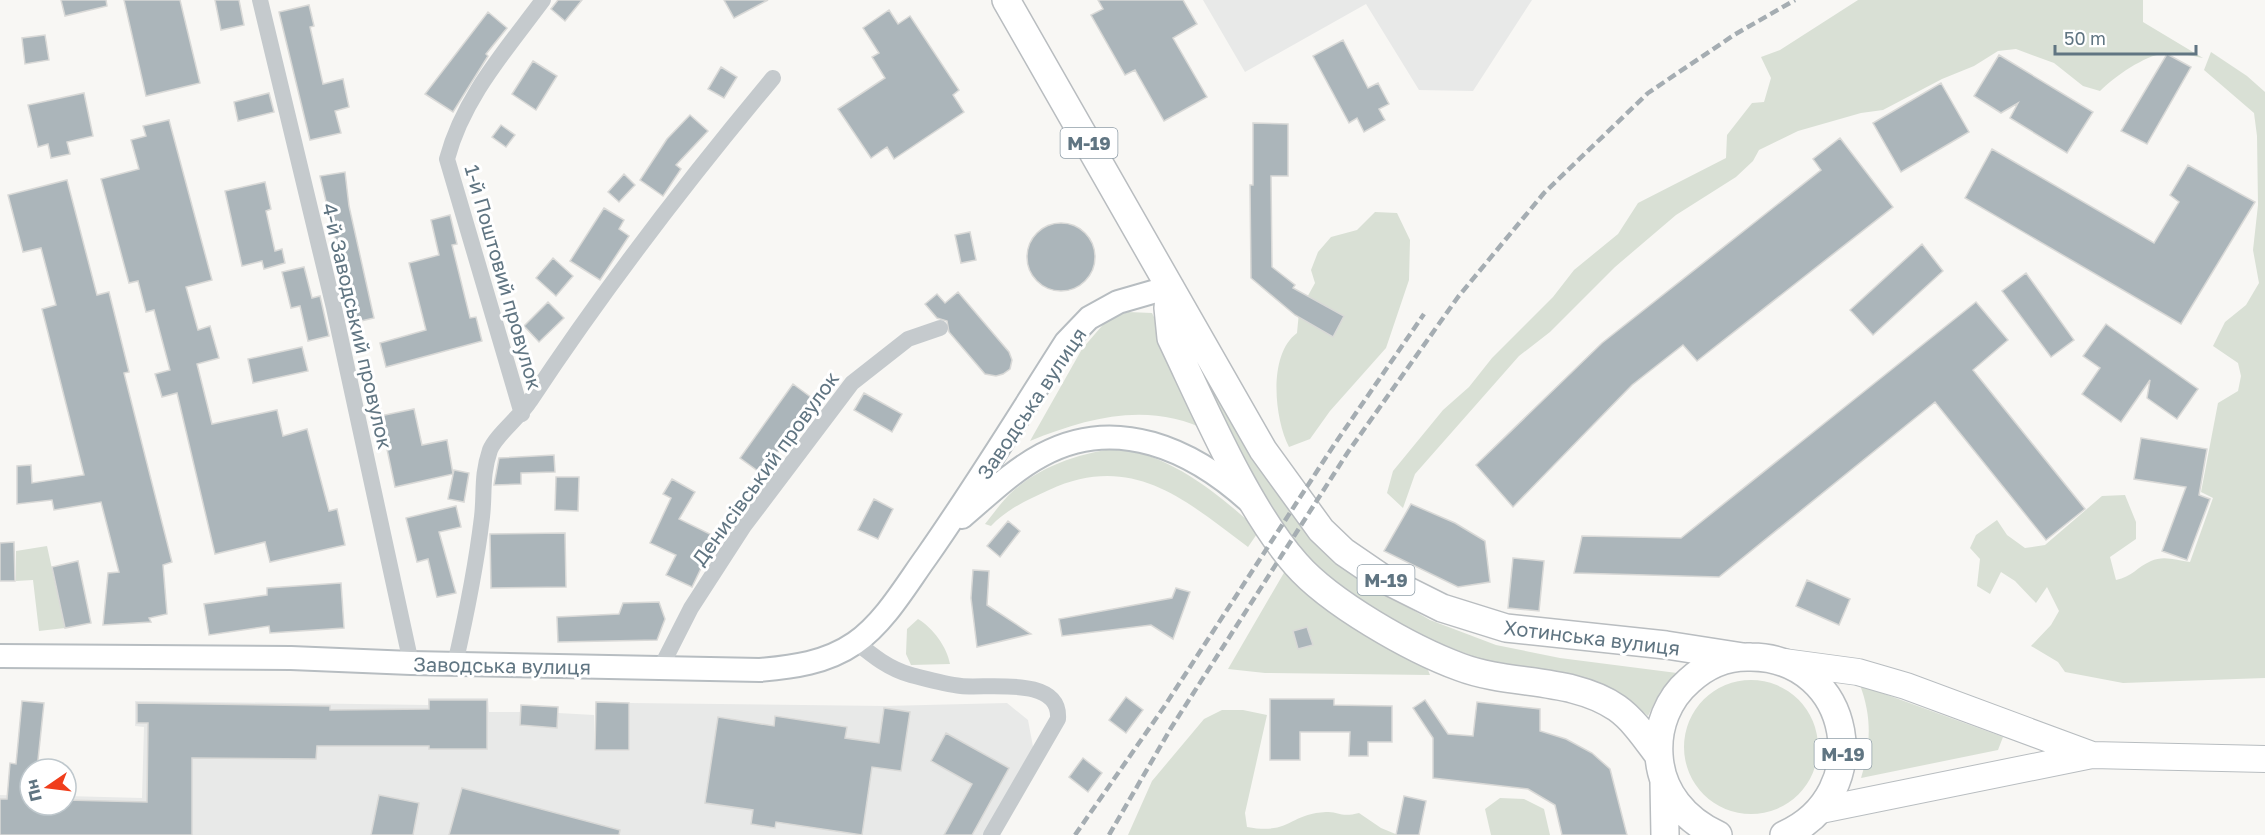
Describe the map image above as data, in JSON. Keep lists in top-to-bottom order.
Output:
{
  "streets": {
    "highway": ["М-19", "Заводська вулиця", "Хотинська вулиця"],
    "street": ["1-й Поштовий провулок", "4-й Заводський провулок", "Денисівський провулок"]
  },
  "crossings": [
    ["М-19", "Заводська вулиця"],
    ["М-19", "Хотинська вулиця"],
    ["4-й Заводський провулок", "Заводська вулиця"],
    ["Заводська вулиця", "Денисівський провулок"],
    ["Заводська вулиця", "Хотинська вулиця"]
  ],
  "scale_bar": "50 m",
  "north": "left"
}
